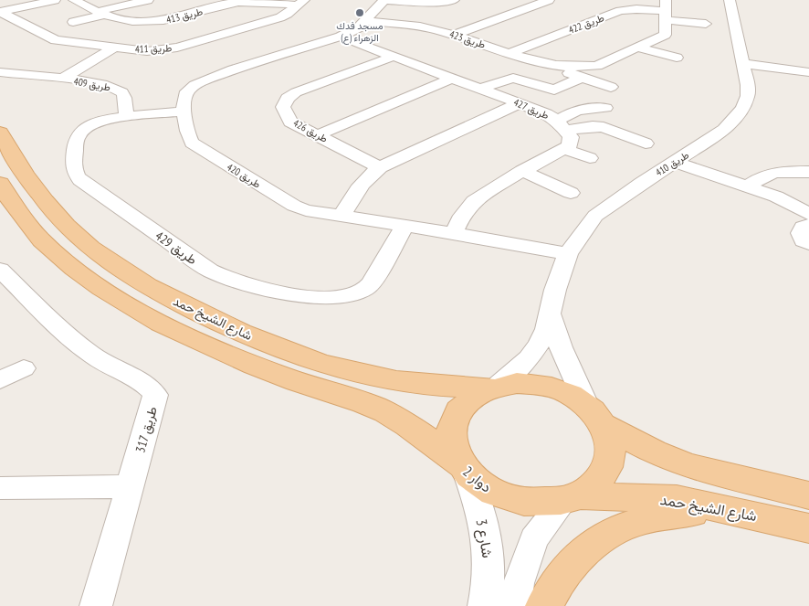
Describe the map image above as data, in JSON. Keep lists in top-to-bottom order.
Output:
{
  "streets": {
    "main road": ["شارع الشيخ حمد", "دوار 2"],
    "street": [
      "طريق 413",
      "طريق 422",
      "طريق 423",
      "طريق 411",
      "طريق 409",
      "طريق 427",
      "طريق 426",
      "طريق 410",
      "طريق 420",
      "طريق 429",
      "طريق 317",
      "شارع 3"
    ]
  },
  "crossings": [
    ["طريق 413", "طريق 411"],
    ["طريق 422", "طريق 423"],
    ["طريق 423", "طريق 420"],
    ["طريق 411", "طريق 409"],
    ["طريق 409", "طريق 429"],
    ["طريق 427", "طريق 426"],
    ["طريق 427", "طريق 420"],
    ["طريق 410", "طريق 420"],
    ["طريق 410", "شارع الشيخ حمد"],
    ["طريق 410", "دوار 2"],
    ["طريق 410", "شارع 3"],
    ["طريق 420", "طريق 429"],
    ["شارع الشيخ حمد", "دوار 2"],
    ["شارع الشيخ حمد", "شارع 3"],
    ["دوار 2", "شارع 3"]
  ],
  "places": ["مسجد فدك الزهراء (ع)"]
}
